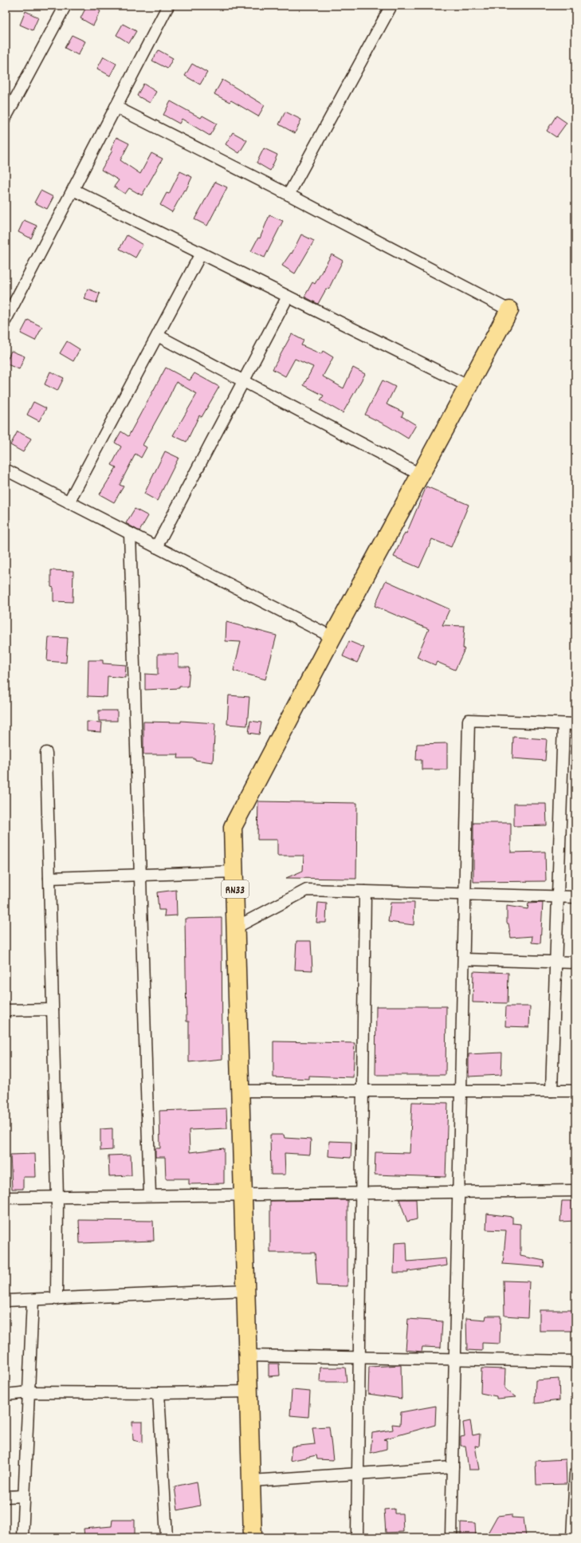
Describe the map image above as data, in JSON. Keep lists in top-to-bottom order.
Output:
{
  "streets": {
    "main road": ["RN33"]
  }
}
